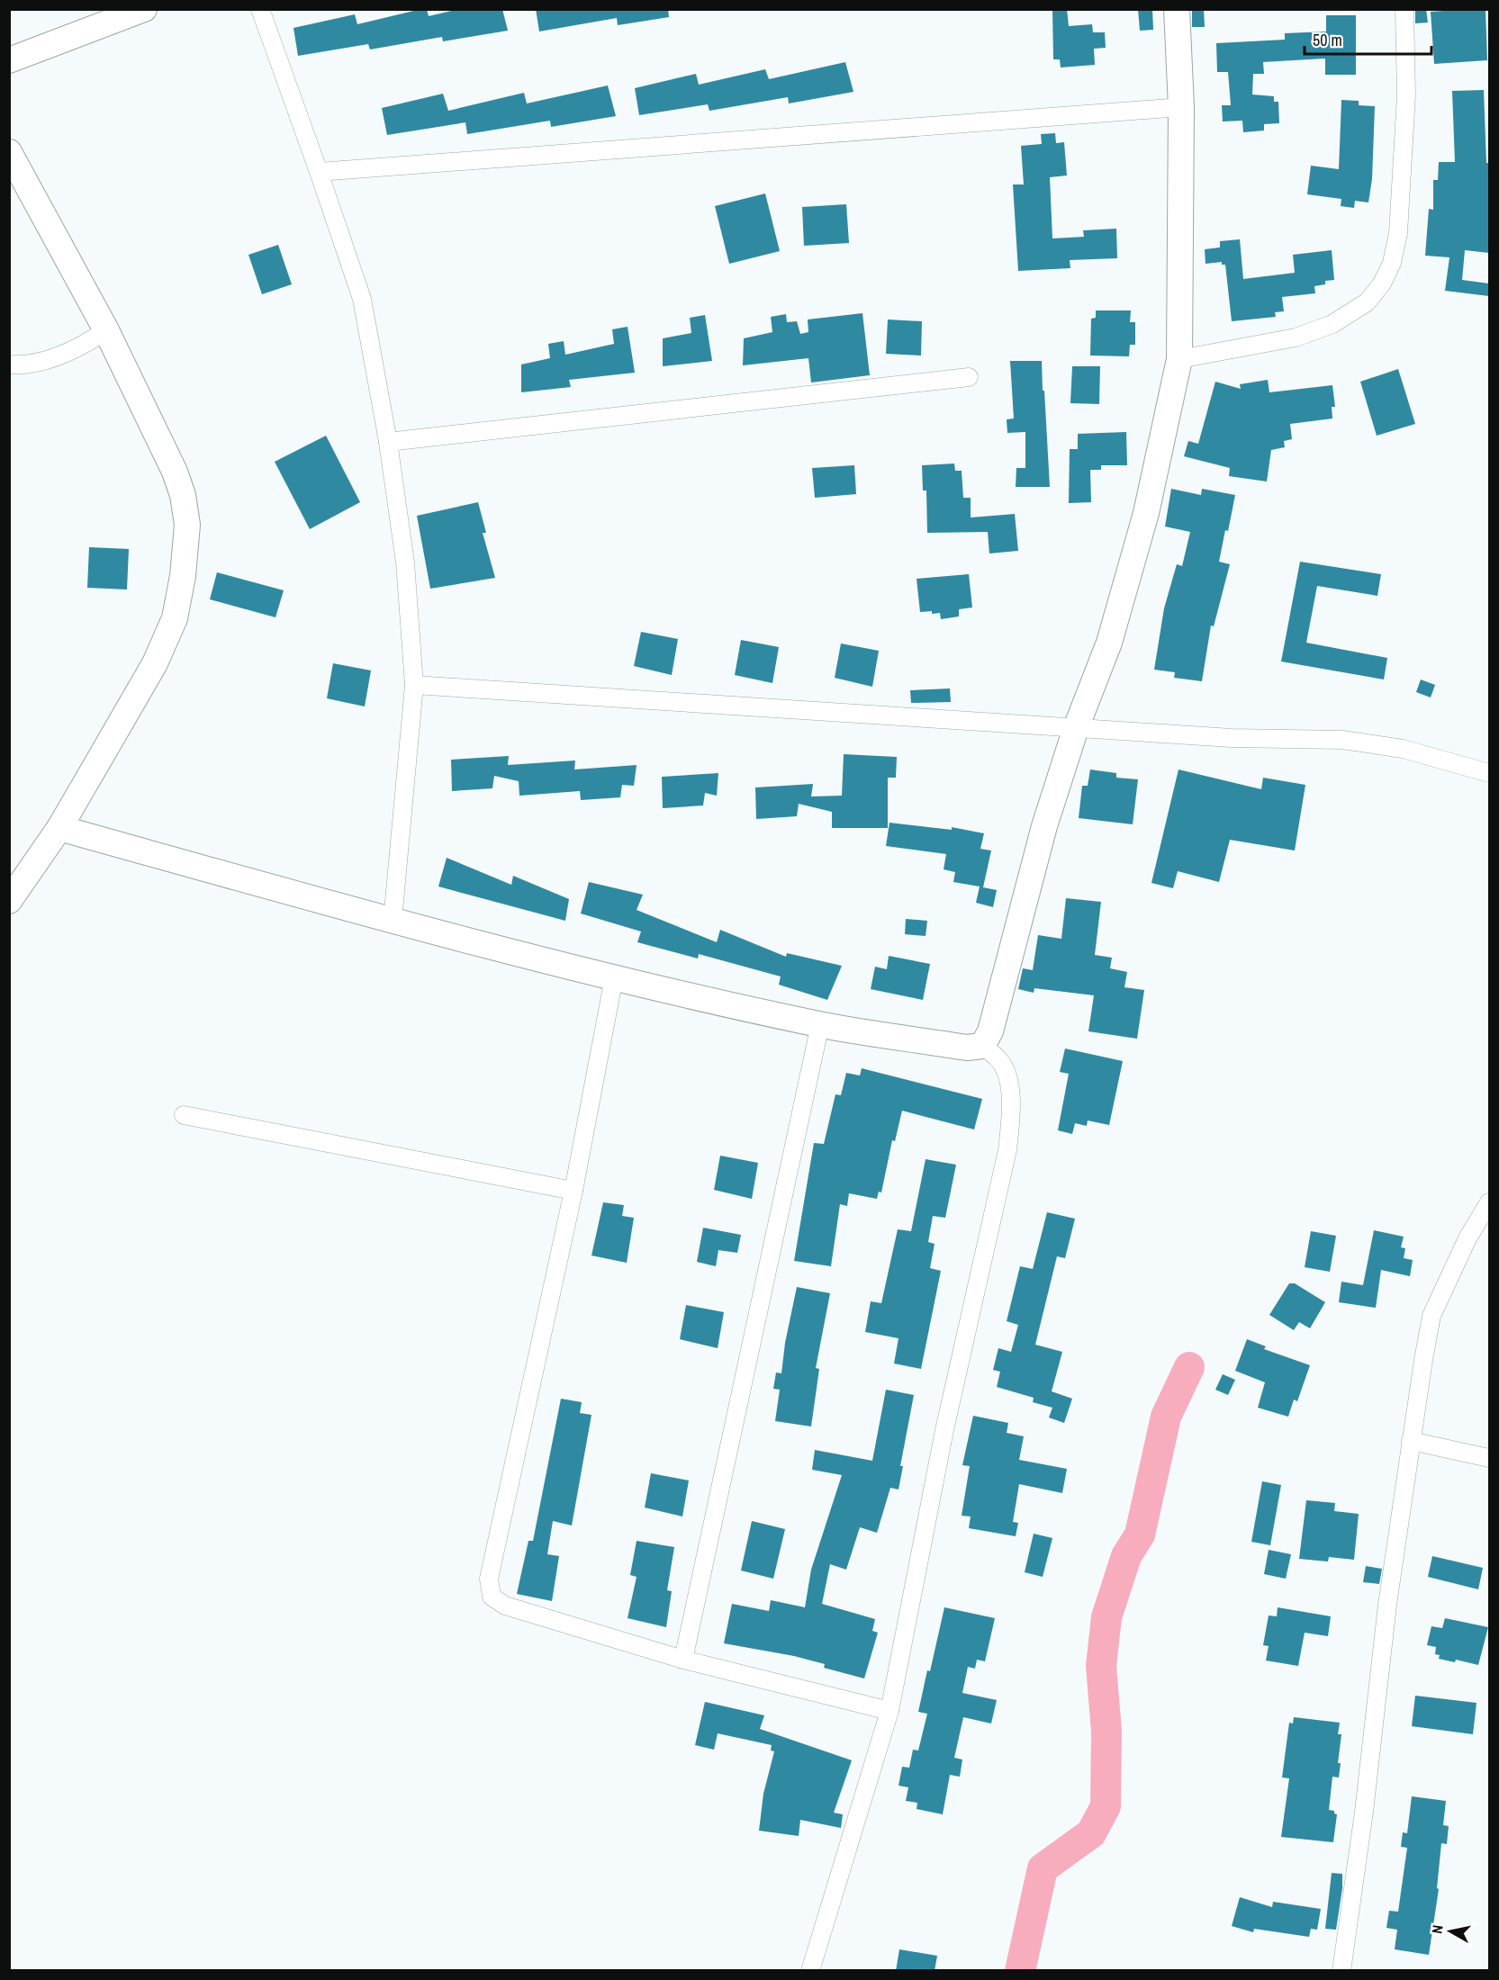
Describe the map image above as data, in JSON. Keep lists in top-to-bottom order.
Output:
{
  "scale_bar": "50 m",
  "north": "left"
}
